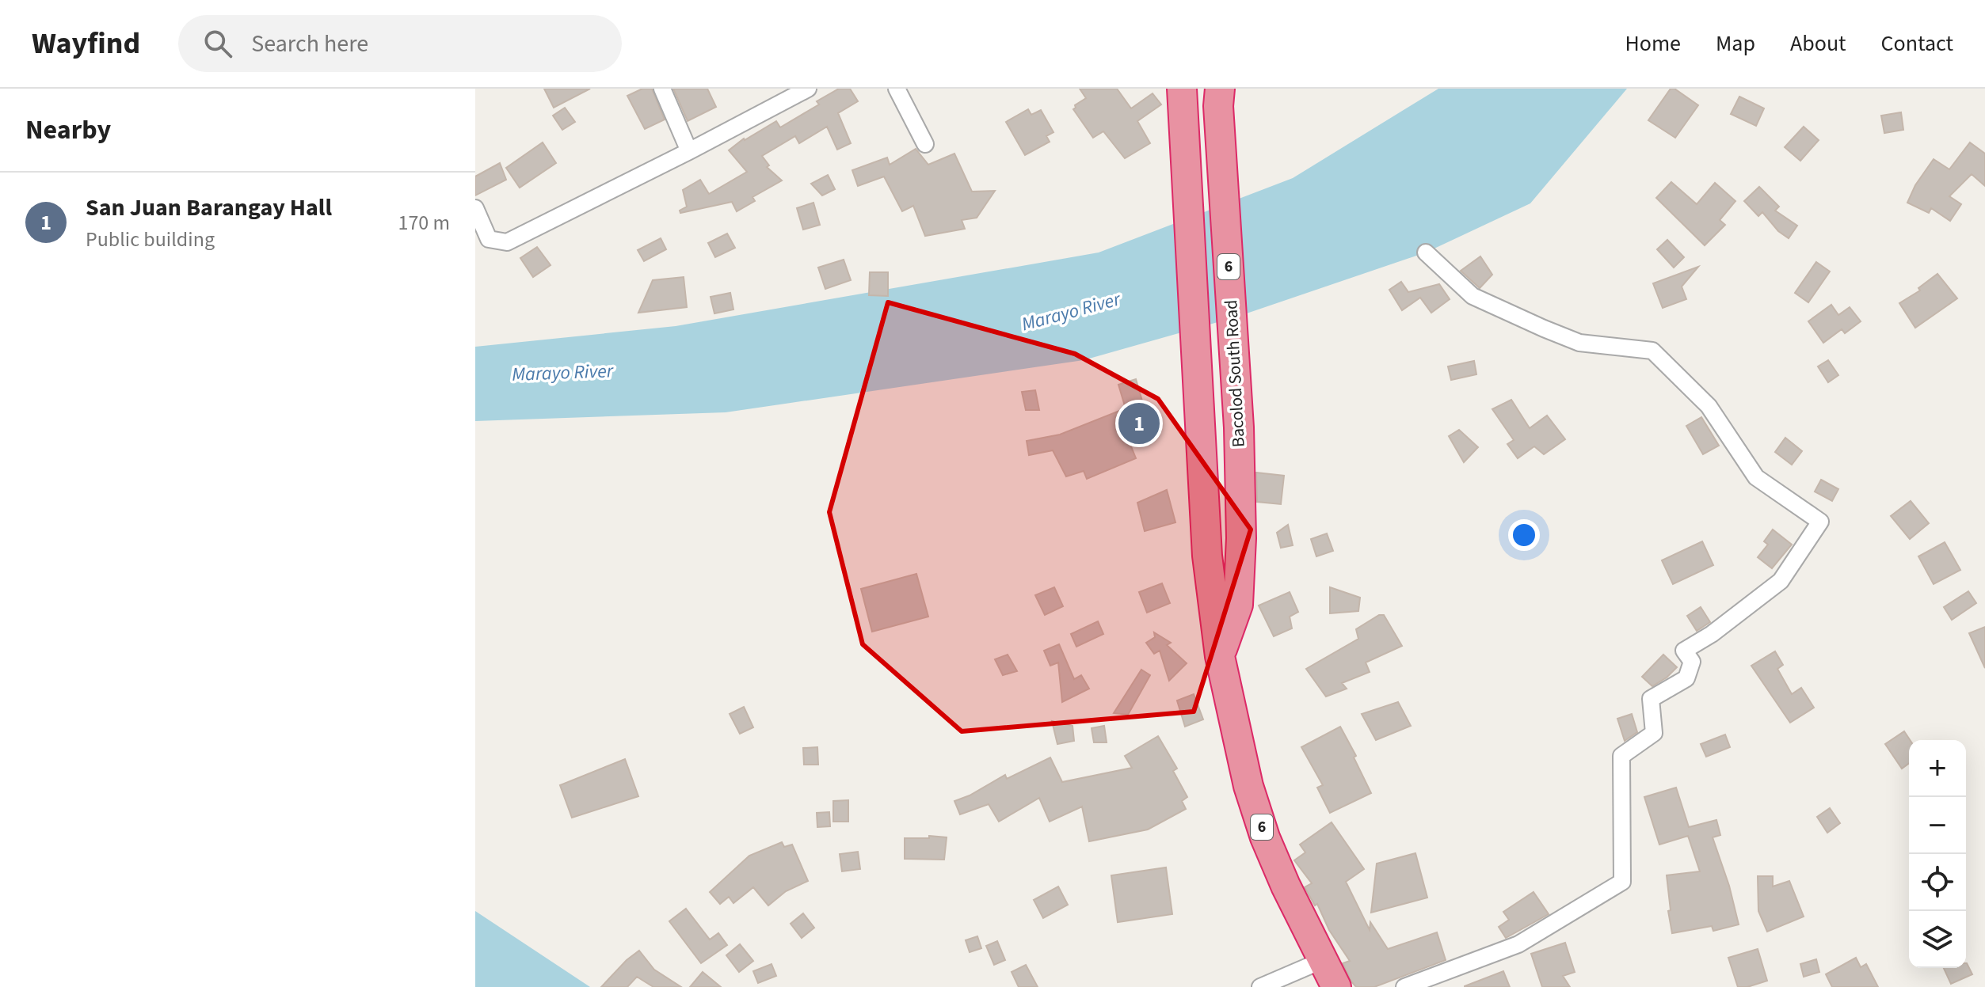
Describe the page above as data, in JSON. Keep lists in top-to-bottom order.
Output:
{
  "streets": {
    "highway": ["6", "Bacolod South Road"]
  },
  "water": ["Marayo River"],
  "page": {
    "header": "Wayfind",
    "search": "Search here",
    "nav": [
      "Home",
      "Map",
      "About",
      "Contact"
    ],
    "heading": "Nearby",
    "list": [
      {
        "mark": "1",
        "name": "San Juan Barangay Hall",
        "note": "Public building",
        "value": "170 m"
      }
    ],
    "pins": "1",
    "map_buttons": ["+", "−"]
  }
}
